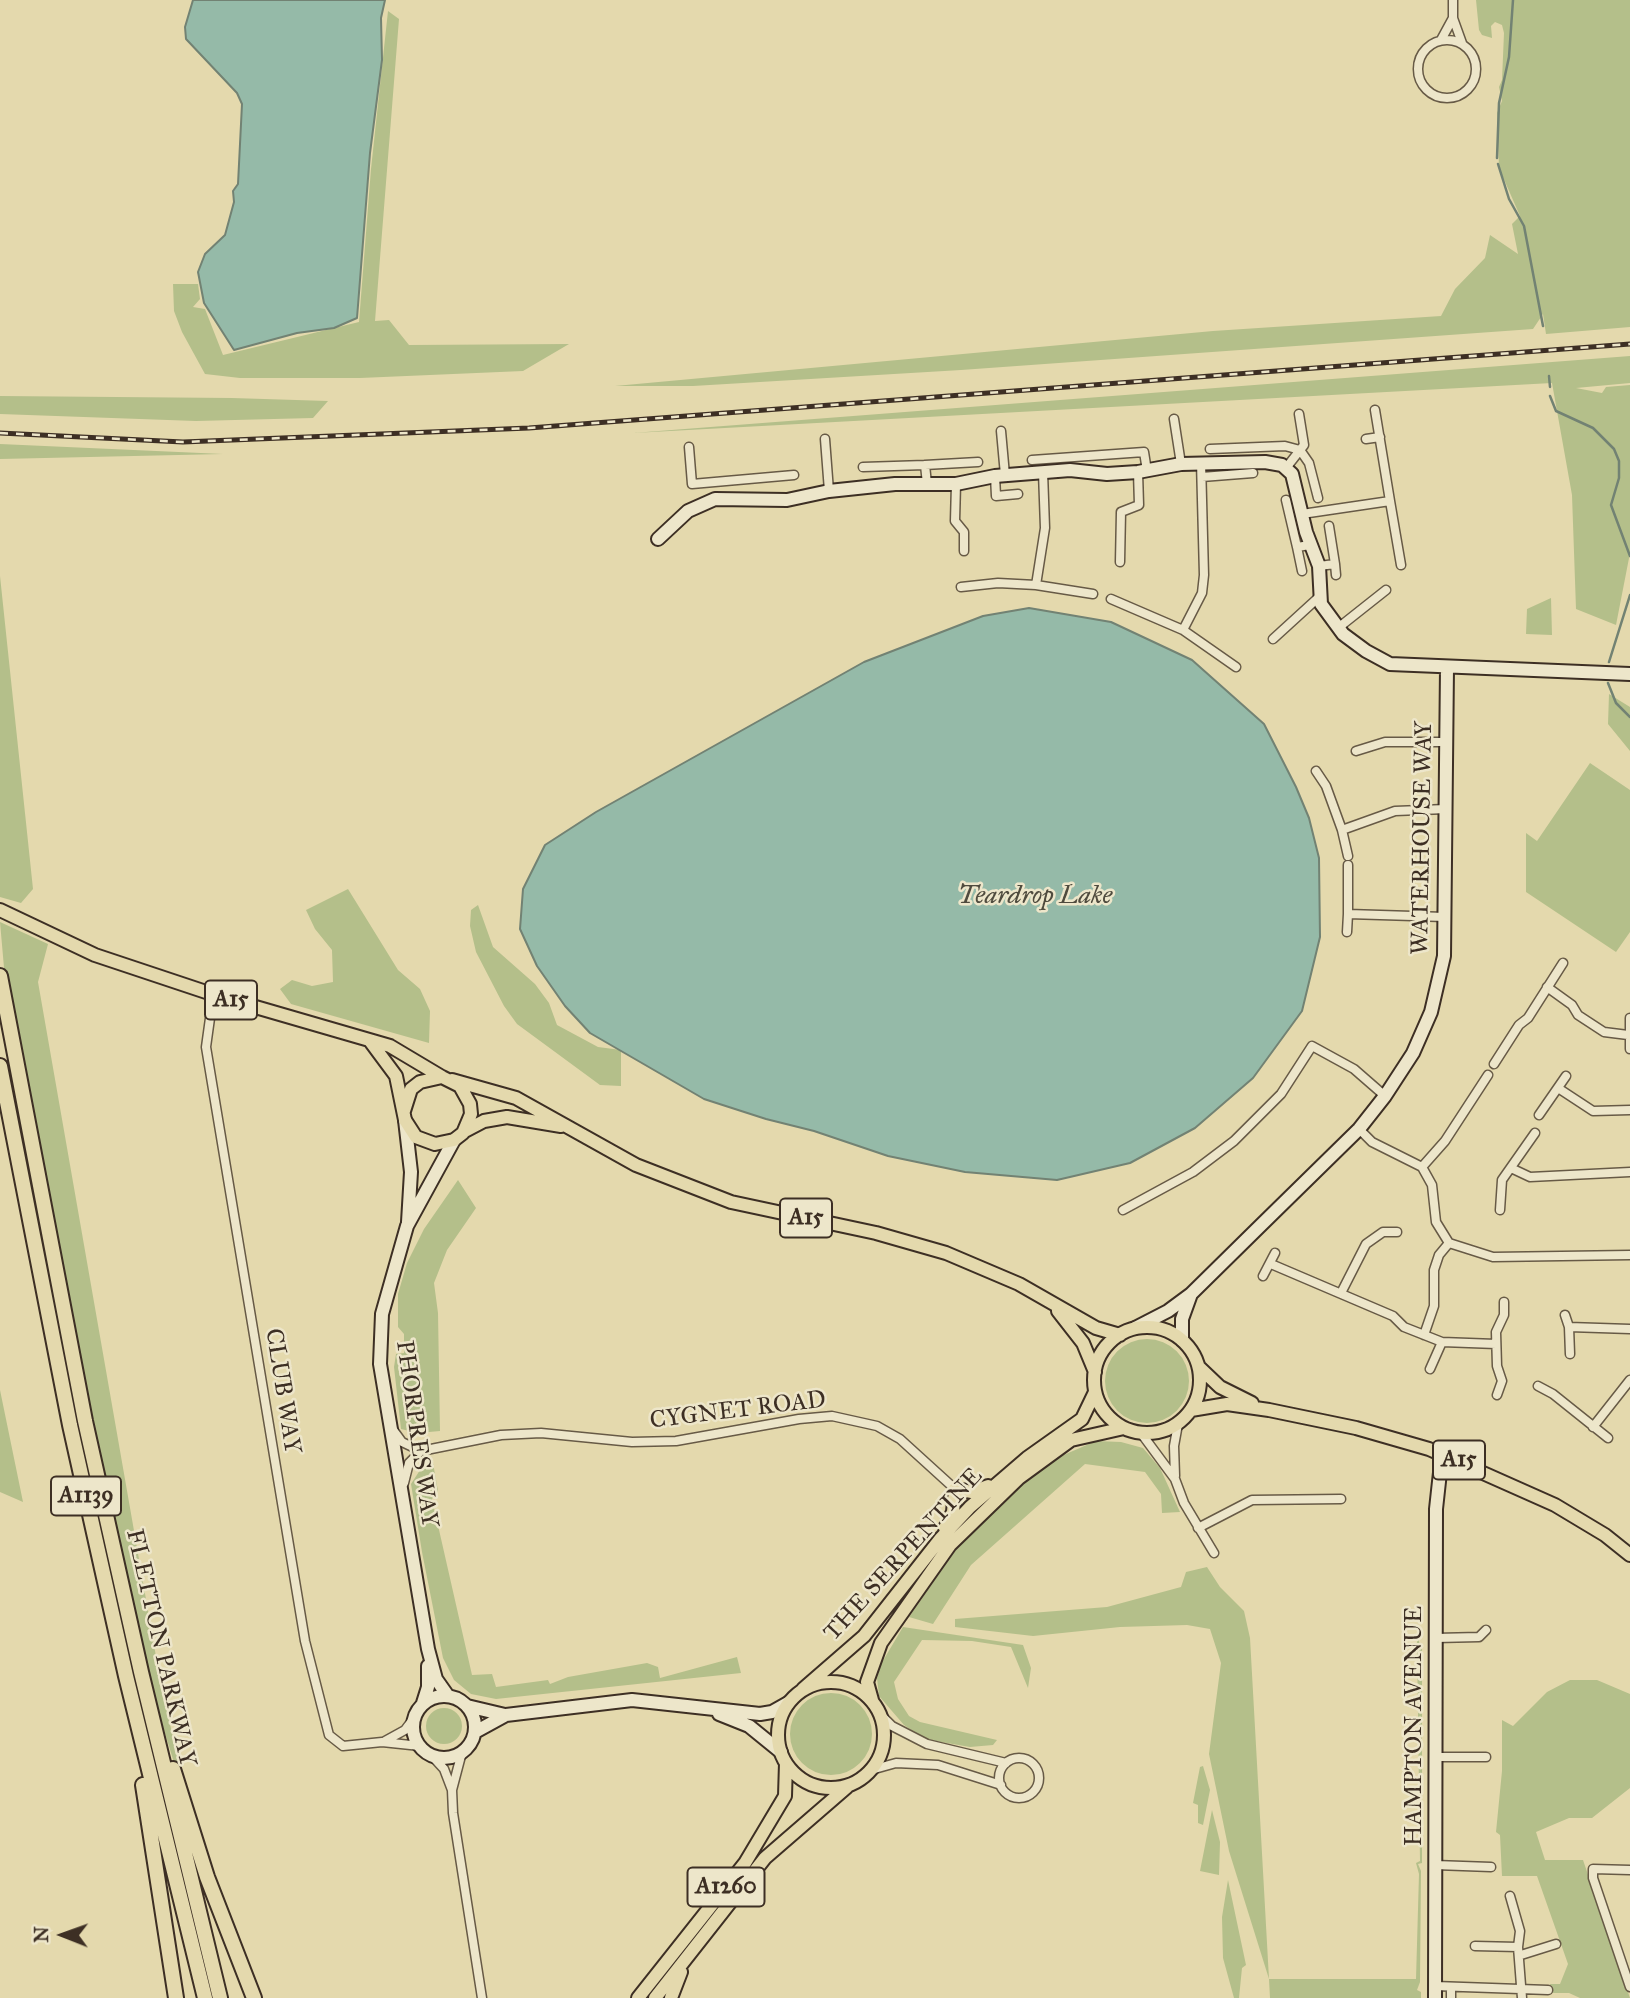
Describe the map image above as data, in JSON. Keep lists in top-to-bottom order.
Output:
{
  "streets": {
    "highway": ["A1139", "FLETTON PARKWAY"],
    "main road": ["A15", "THE SERPENTINE", "A1260"],
    "street": [
      "WATERHOUSE WAY",
      "CLUB WAY",
      "CYGNET ROAD",
      "PHORPRES WAY",
      "HAMPTON AVENUE"
    ]
  },
  "crossings": [
    ["WATERHOUSE WAY", "A15"],
    ["WATERHOUSE WAY", "THE SERPENTINE"],
    ["A15", "CLUB WAY"],
    ["A15", "PHORPRES WAY"],
    ["A15", "THE SERPENTINE"],
    ["A15", "HAMPTON AVENUE"],
    ["CLUB WAY", "PHORPRES WAY"],
    ["THE SERPENTINE", "A1260"]
  ],
  "water": ["Teardrop Lake"],
  "north": "left"
}
